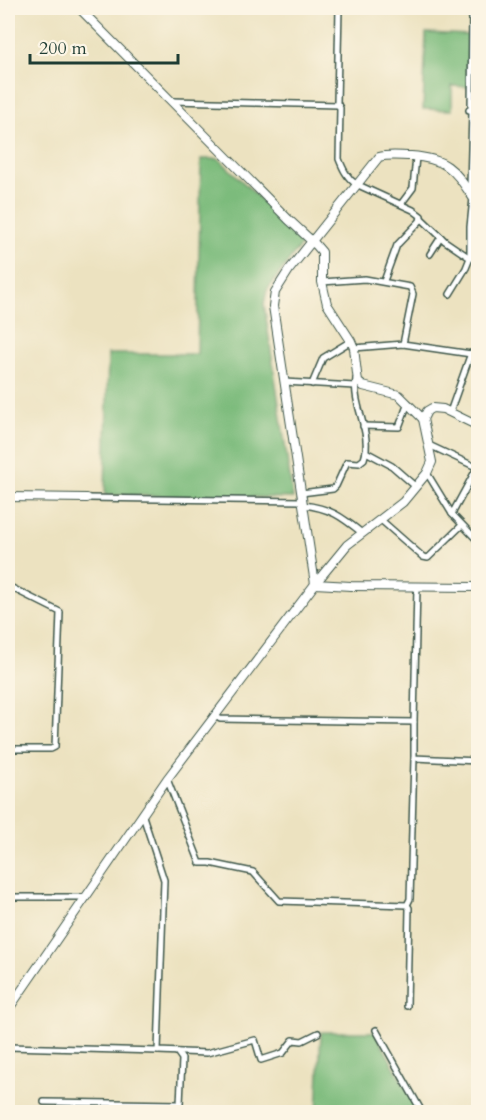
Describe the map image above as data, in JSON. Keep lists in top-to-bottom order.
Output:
{
  "scale_bar": "200 m"
}
